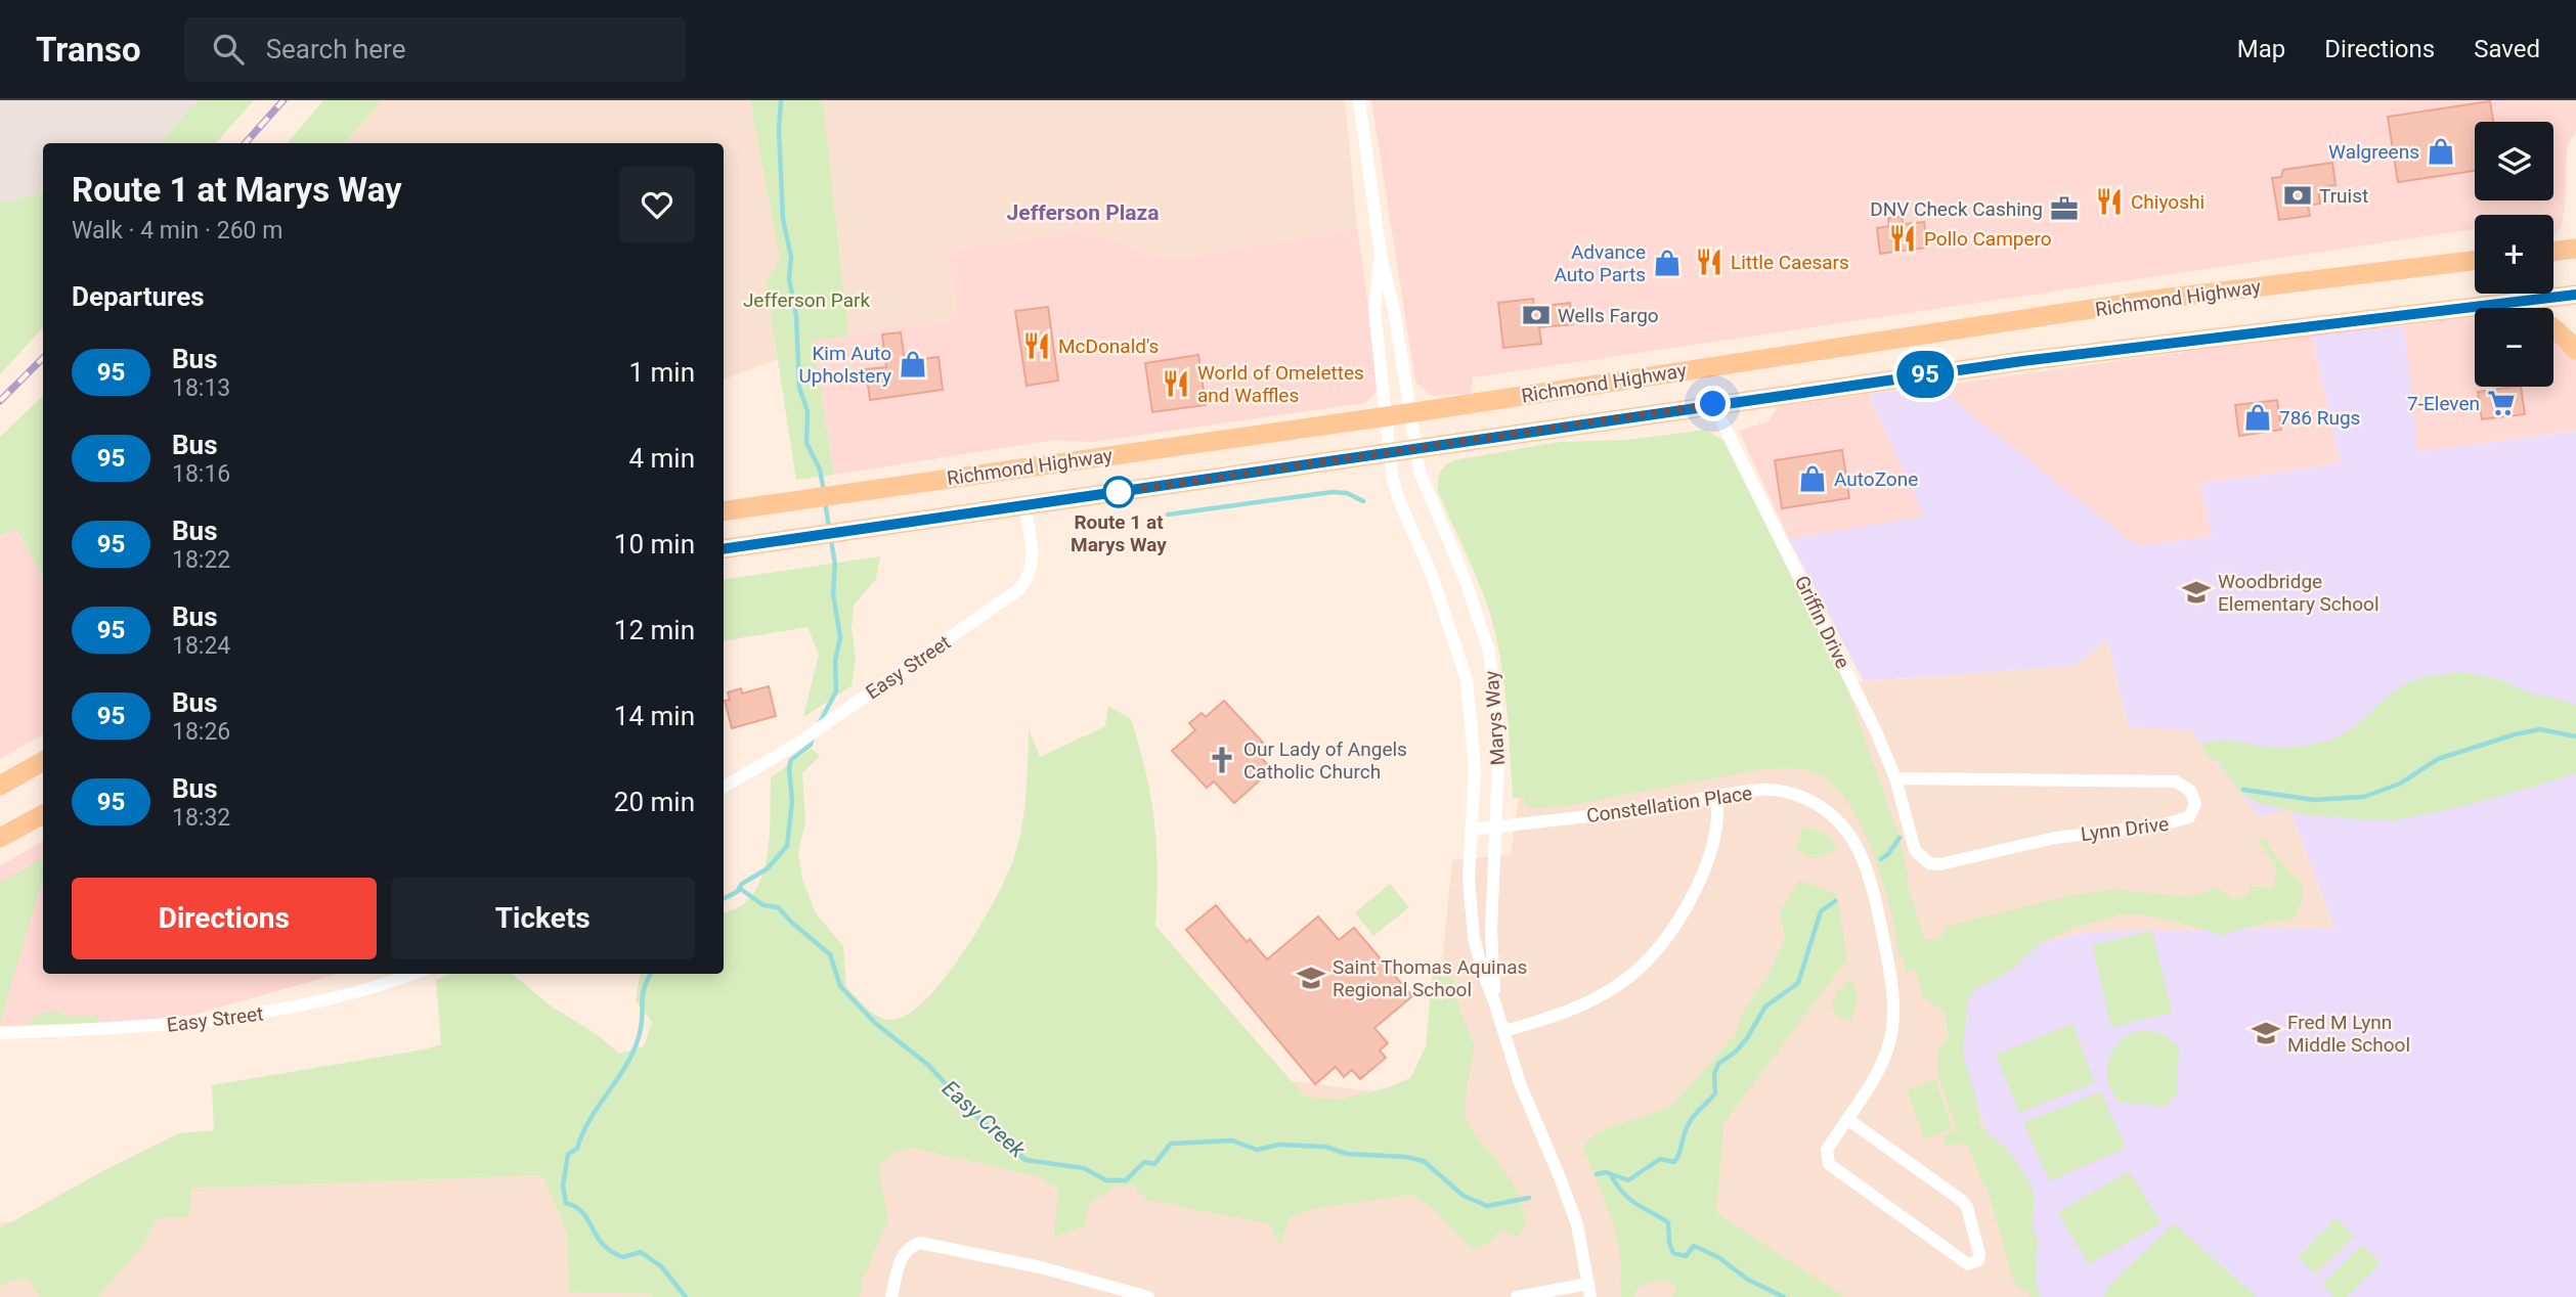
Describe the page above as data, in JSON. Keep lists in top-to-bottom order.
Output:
{
  "streets": {
    "main road": ["Richmond Highway"],
    "street": [
      "Griffin Drive",
      "Easy Street",
      "Marys Way",
      "Constellation Place",
      "Lynn Drive"
    ]
  },
  "crossings": [
    ["Richmond Highway", "Griffin Drive"],
    ["Richmond Highway", "Easy Street"],
    ["Richmond Highway", "Marys Way"],
    ["Griffin Drive", "Lynn Drive"],
    ["Marys Way", "Constellation Place"]
  ],
  "districts": ["Jefferson Plaza"],
  "water": ["Easy Creek"],
  "parks": ["Jefferson Park"],
  "places": {
    "shop": [
      "Walgreens",
      "Advance Auto Parts",
      "Kim Auto Upholstery",
      "786 Rugs",
      "AutoZone"
    ],
    "bank": ["Truist", "Wells Fargo"],
    "restaurant": [
      "Chiyoshi",
      "Pollo Campero",
      "Little Caesars",
      "McDonald's",
      "World of Omelettes and Waffles"
    ],
    "office": ["DNV Check Cashing"],
    "supermarket": ["7-Eleven"],
    "other": ["Route 1 at Marys Way"],
    "school or university": ["Woodbridge Elementary School", "Saint Thomas Aquinas Regional School", "Fred M Lynn Middle School"],
    "church": ["Our Lady of Angels Catholic Church"]
  },
  "lines": ["bus line 95"],
  "page": {
    "header": "Transo",
    "search": "Search here",
    "nav": ["Map", "Directions", "Saved"],
    "on_map": "95",
    "map_buttons": ["+", "−"],
    "heading": [
      ["Route 1 at Marys Way", "Walk · 4 min · 260 m"],
      "Departures"
    ],
    "list": [
      {
        "mark": "95",
        "name": "Bus",
        "note": "18:13",
        "value": "1 min"
      },
      {
        "mark": "95",
        "name": "Bus",
        "note": "18:16",
        "value": "4 min"
      },
      {
        "mark": "95",
        "name": "Bus",
        "note": "18:22",
        "value": "10 min"
      },
      {
        "mark": "95",
        "name": "Bus",
        "note": "18:24",
        "value": "12 min"
      },
      {
        "mark": "95",
        "name": "Bus",
        "note": "18:26",
        "value": "14 min"
      },
      {
        "mark": "95",
        "name": "Bus",
        "note": "18:32",
        "value": "20 min"
      }
    ],
    "buttons": ["Directions", "Tickets"]
  }
}
